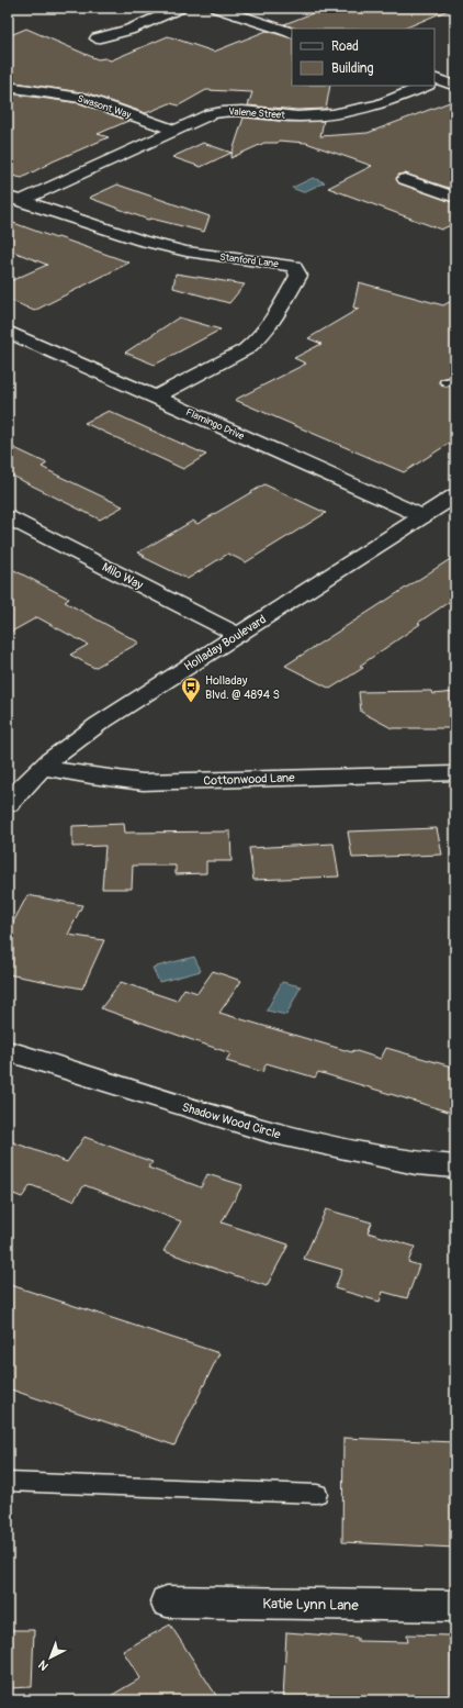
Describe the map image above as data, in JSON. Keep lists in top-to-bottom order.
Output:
{
  "streets": {
    "street": [
      "Swasont Way",
      "Valene Street",
      "Stanford Lane",
      "Flamingo Drive",
      "Milo Way",
      "Holladay Boulevard",
      "Cottonwood Lane",
      "Shadow Wood Circle",
      "Katie Lynn Lane"
    ]
  },
  "crossings": [
    ["Swasont Way", "Valene Street"],
    ["Valene Street", "Stanford Lane"],
    ["Stanford Lane", "Flamingo Drive"],
    ["Flamingo Drive", "Holladay Boulevard"],
    ["Milo Way", "Holladay Boulevard"],
    ["Holladay Boulevard", "Cottonwood Lane"]
  ],
  "places": {
    "bus stop": ["Holladay Blvd. @ 4894 S"]
  },
  "legend": ["Road", "Building"],
  "north": "bottom left"
}
